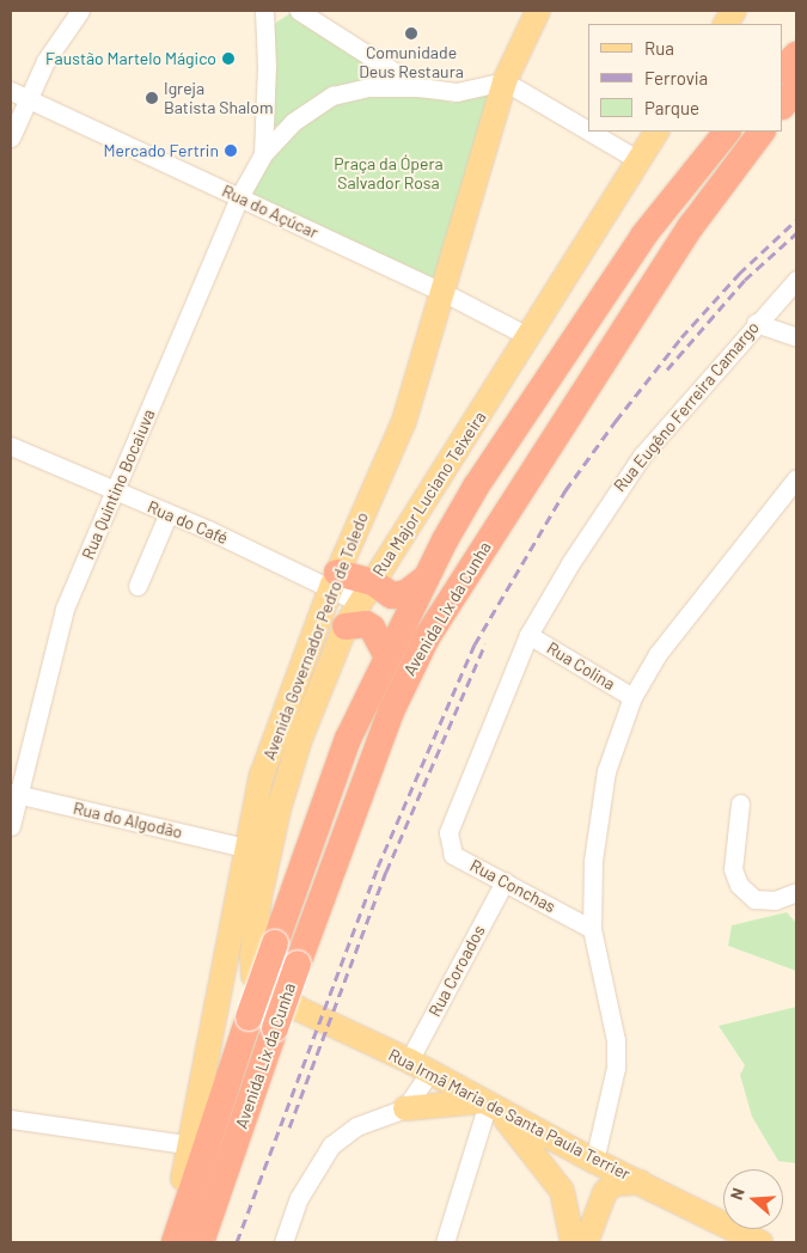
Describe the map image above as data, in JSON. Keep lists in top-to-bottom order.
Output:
{
  "streets": {
    "highway": ["Avenida Lix da Cunha"],
    "main road": ["Rua Major Luciano Teixeira", "Avenida Governador Pedro de Toledo", "Rua Irmã Maria de Santa Paula Terrier"],
    "street": [
      "Rua do Açúcar",
      "Rua Eugêno Ferreira Camargo",
      "Rua Quintino Bocaiuva",
      "Rua do Café",
      "Rua Colina",
      "Rua do Algodão",
      "Rua Conchas",
      "Rua Coroados"
    ]
  },
  "crossings": [
    ["Rua do Açúcar", "Rua Quintino Bocaiuva"],
    ["Rua do Açúcar", "Rua Major Luciano Teixeira"],
    ["Rua do Açúcar", "Avenida Governador Pedro de Toledo"],
    ["Rua Eugêno Ferreira Camargo", "Rua Colina"],
    ["Rua Eugêno Ferreira Camargo", "Rua Conchas"],
    ["Rua Quintino Bocaiuva", "Rua do Café"],
    ["Rua Quintino Bocaiuva", "Rua do Algodão"],
    ["Rua Major Luciano Teixeira", "Avenida Governador Pedro de Toledo"],
    ["Rua Major Luciano Teixeira", "Rua Irmã Maria de Santa Paula Terrier"],
    ["Rua do Café", "Avenida Governador Pedro de Toledo"],
    ["Avenida Governador Pedro de Toledo", "Rua do Algodão"],
    ["Rua Conchas", "Rua Coroados"],
    ["Rua Coroados", "Rua Irmã Maria de Santa Paula Terrier"]
  ],
  "parks": ["Praça da Ópera Salvador Rosa"],
  "places": [
    "Comunidade Deus Restaura",
    "Faustão Martelo Mágico",
    "Igreja Batista Shalom",
    "Mercado Fertrin"
  ],
  "legend": ["Rua", "Ferrovia", "Parque"],
  "north": "left"
}
